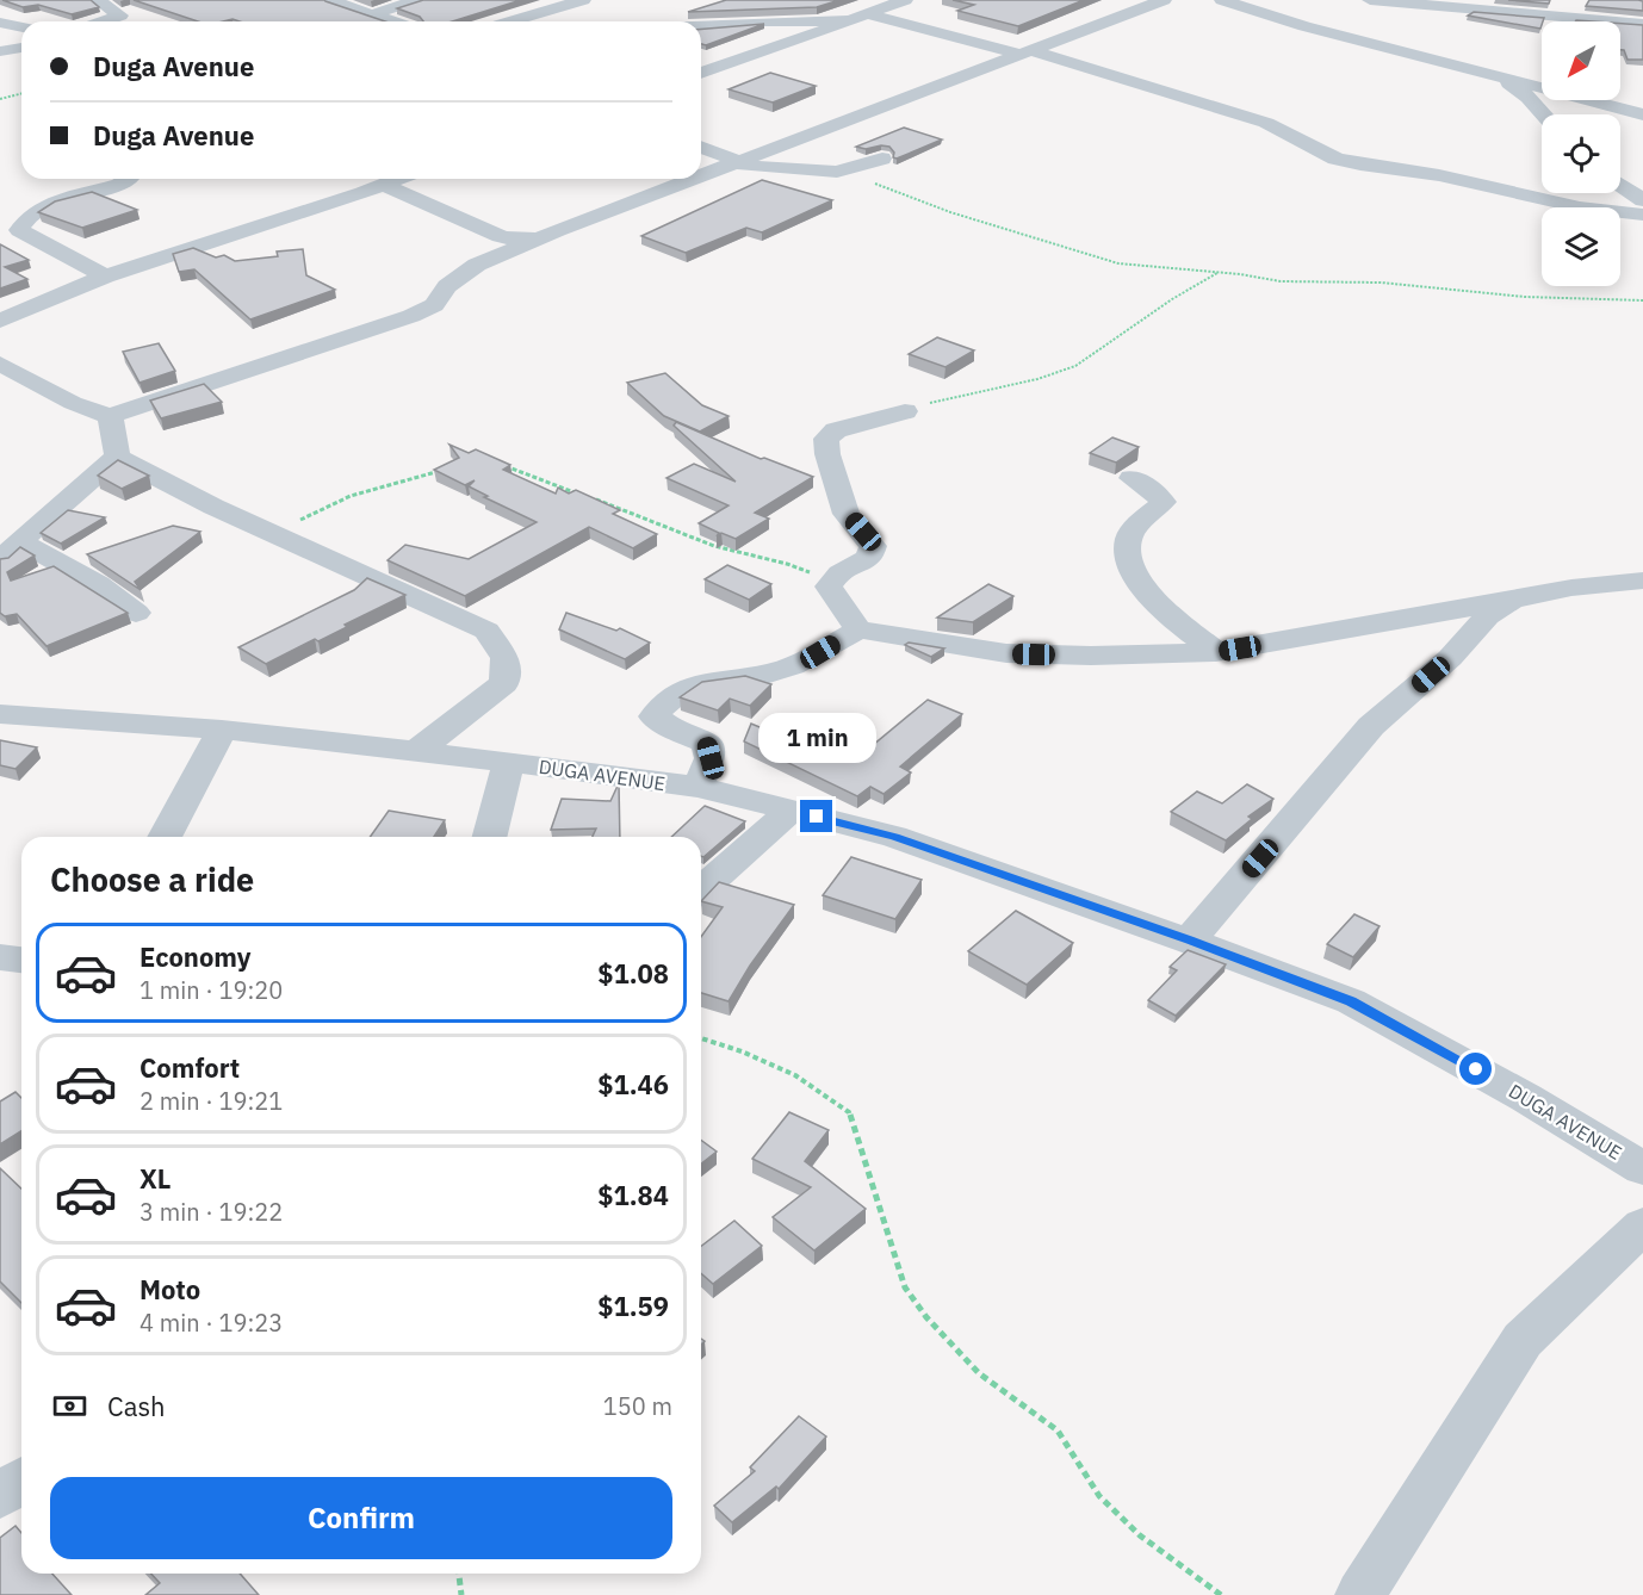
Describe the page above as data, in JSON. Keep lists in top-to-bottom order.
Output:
{
  "streets": {
    "street": ["DUGA AVENUE"]
  },
  "north": "bottom left",
  "page": {
    "banner": ["Duga Avenue", "Duga Avenue"],
    "bubble": "1 min",
    "heading": "Choose a ride",
    "list": [
      {
        "name": "Economy",
        "note": "1 min · 19:20",
        "value": "$1.08"
      },
      {
        "name": "Comfort",
        "note": "2 min · 19:21",
        "value": "$1.46"
      },
      {
        "name": "XL",
        "note": "3 min · 19:22",
        "value": "$1.84"
      },
      {
        "name": "Moto",
        "note": "4 min · 19:23",
        "value": "$1.59"
      }
    ],
    "pay": ["Cash", "150 m"],
    "buttons": "Confirm"
  }
}
